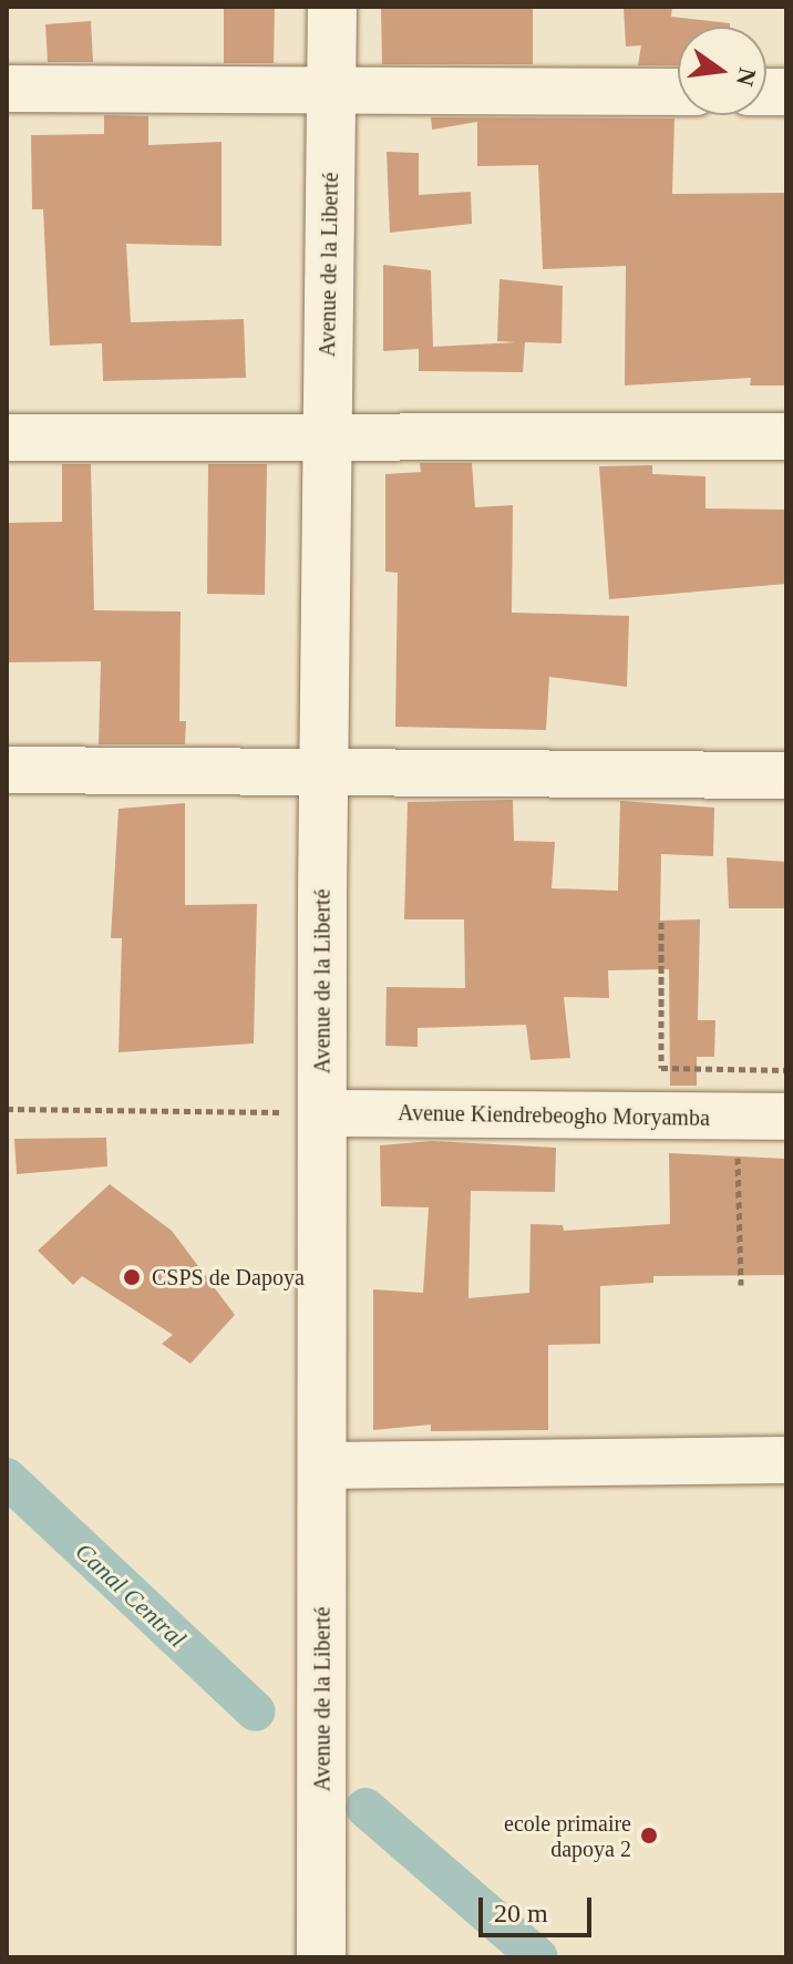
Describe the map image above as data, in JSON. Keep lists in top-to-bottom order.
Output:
{
  "streets": {
    "main road": ["Avenue de la Liberté"],
    "street": ["Avenue Kiendrebeogho Moryamba"]
  },
  "crossings": [
    ["Avenue de la Liberté", "Avenue Kiendrebeogho Moryamba"]
  ],
  "water": ["Canal Central"],
  "places": ["CSPS de Dapoya", "ecole primaire dapoya 2"],
  "scale_bar": "20 m",
  "north": "right"
}
